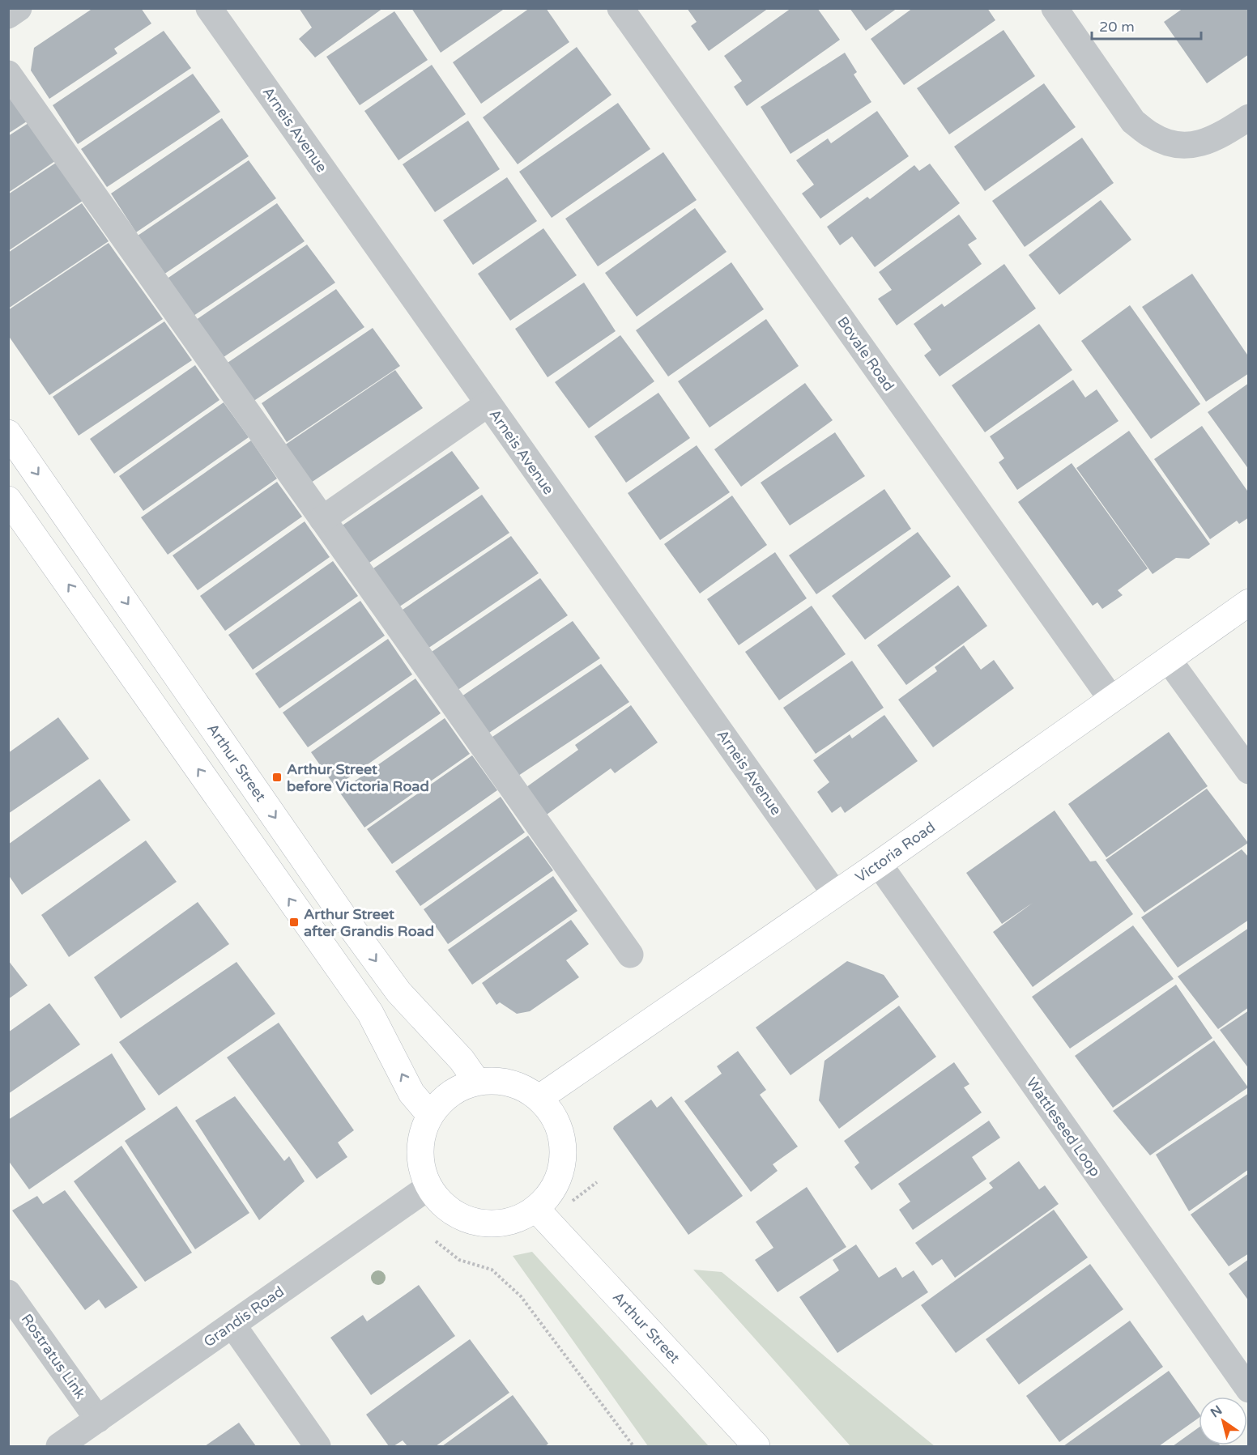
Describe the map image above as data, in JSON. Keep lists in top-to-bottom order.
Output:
{
  "streets": {
    "street": [
      "Arneis Avenue",
      "Bovale Road",
      "Arthur Street",
      "Victoria Road",
      "Wattleseed Loop",
      "Grandis Road",
      "Rostratus Link"
    ]
  },
  "crossings": [
    ["Arneis Avenue", "Victoria Road"],
    ["Bovale Road", "Victoria Road"],
    ["Arthur Street", "Victoria Road"],
    ["Arthur Street", "Grandis Road"],
    ["Victoria Road", "Wattleseed Loop"],
    ["Victoria Road", "Grandis Road"],
    ["Grandis Road", "Rostratus Link"]
  ],
  "places": {
    "transit": ["Arthur Street before Victoria Road", "Arthur Street after Grandis Road"]
  },
  "scale_bar": "20 m",
  "north": "top left"
}
